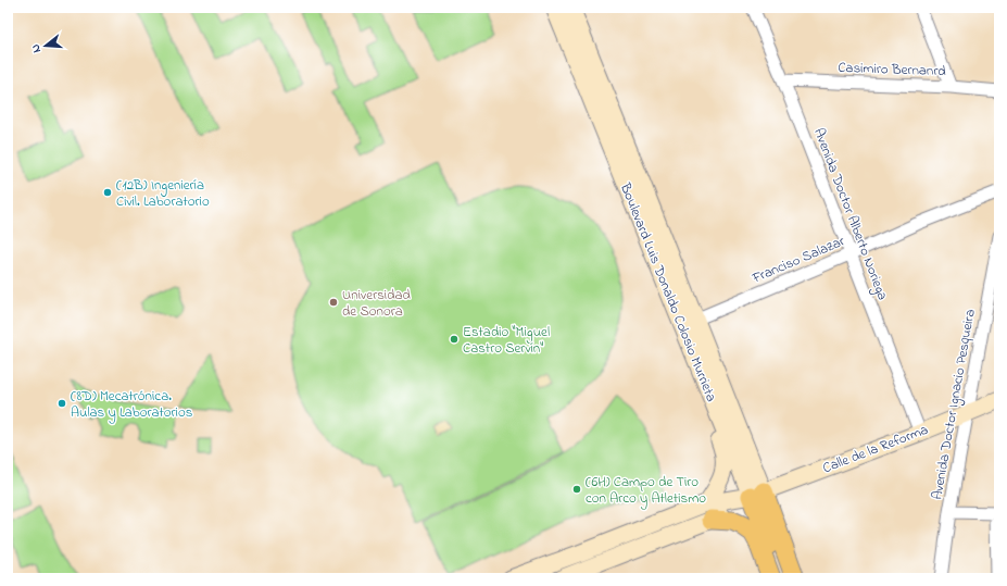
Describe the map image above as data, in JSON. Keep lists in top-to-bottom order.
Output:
{
  "streets": {
    "main road": ["Boulevard Luis Donaldo Colosio Murrieta", "Calle de la Reforma"],
    "street": [
      "Casimiro Bernanrd",
      "Avenida Doctor Alberto Noriega",
      "Franciso Salazar",
      "Avenida Doctor Ignacio Pesqueira"
    ]
  },
  "crossings": [
    ["Casimiro Bernanrd", "Avenida Doctor Alberto Noriega"],
    ["Avenida Doctor Alberto Noriega", "Franciso Salazar"],
    ["Avenida Doctor Alberto Noriega", "Calle de la Reforma"],
    ["Franciso Salazar", "Boulevard Luis Donaldo Colosio Murrieta"],
    ["Boulevard Luis Donaldo Colosio Murrieta", "Calle de la Reforma"],
    ["Avenida Doctor Ignacio Pesqueira", "Calle de la Reforma"]
  ],
  "places": [
    "(12B) Ingeniería Civil. Laboratorio",
    "Universidad de Sonora",
    "Estadio \"Miguel Castro Servín\"",
    "(8D) Mecatrónica. Aulas y Laboratorios",
    "(6H) Campo de Tiro con Arco y Atletismo"
  ],
  "north": "left"
}
